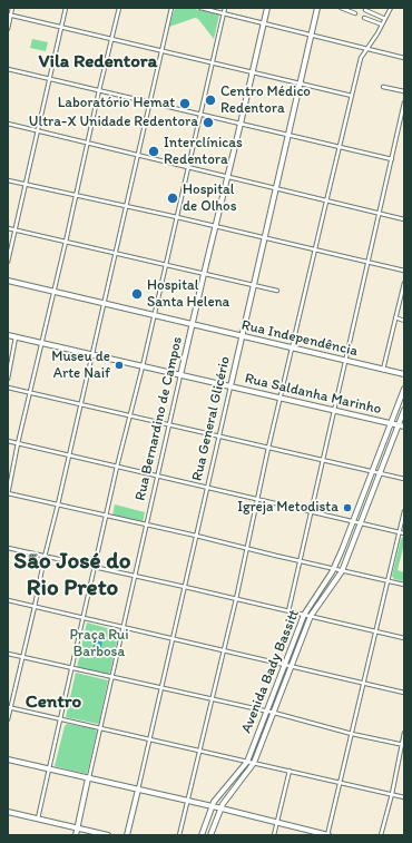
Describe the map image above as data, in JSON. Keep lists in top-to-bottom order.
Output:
{
  "streets": {
    "street": [
      "Rua Independência",
      "Rua Saldanha Marinho",
      "Rua Bernardino de Campos",
      "Rua General Glicério",
      "Avenida Bady Bassitt"
    ]
  },
  "crossings": [
    ["Rua Independência", "Rua Bernardino de Campos"],
    ["Rua Independência", "Rua General Glicério"],
    ["Rua Saldanha Marinho", "Rua Bernardino de Campos"],
    ["Rua Saldanha Marinho", "Rua General Glicério"],
    ["Rua Saldanha Marinho", "Avenida Bady Bassitt"]
  ],
  "districts": ["Vila Redentora", "São José do Rio Preto", "Centro"],
  "parks": ["Praça Rui Barbosa"],
  "places": [
    "Centro Médico Redentora",
    "Laboratório Hemat",
    "Ultra-X Unidade Redentora",
    "Interclínicas Redentora",
    "Hospital de Olhos",
    "Hospital Santa Helena",
    "Museu de Arte Naif",
    "Igreja Metodista"
  ]
}
